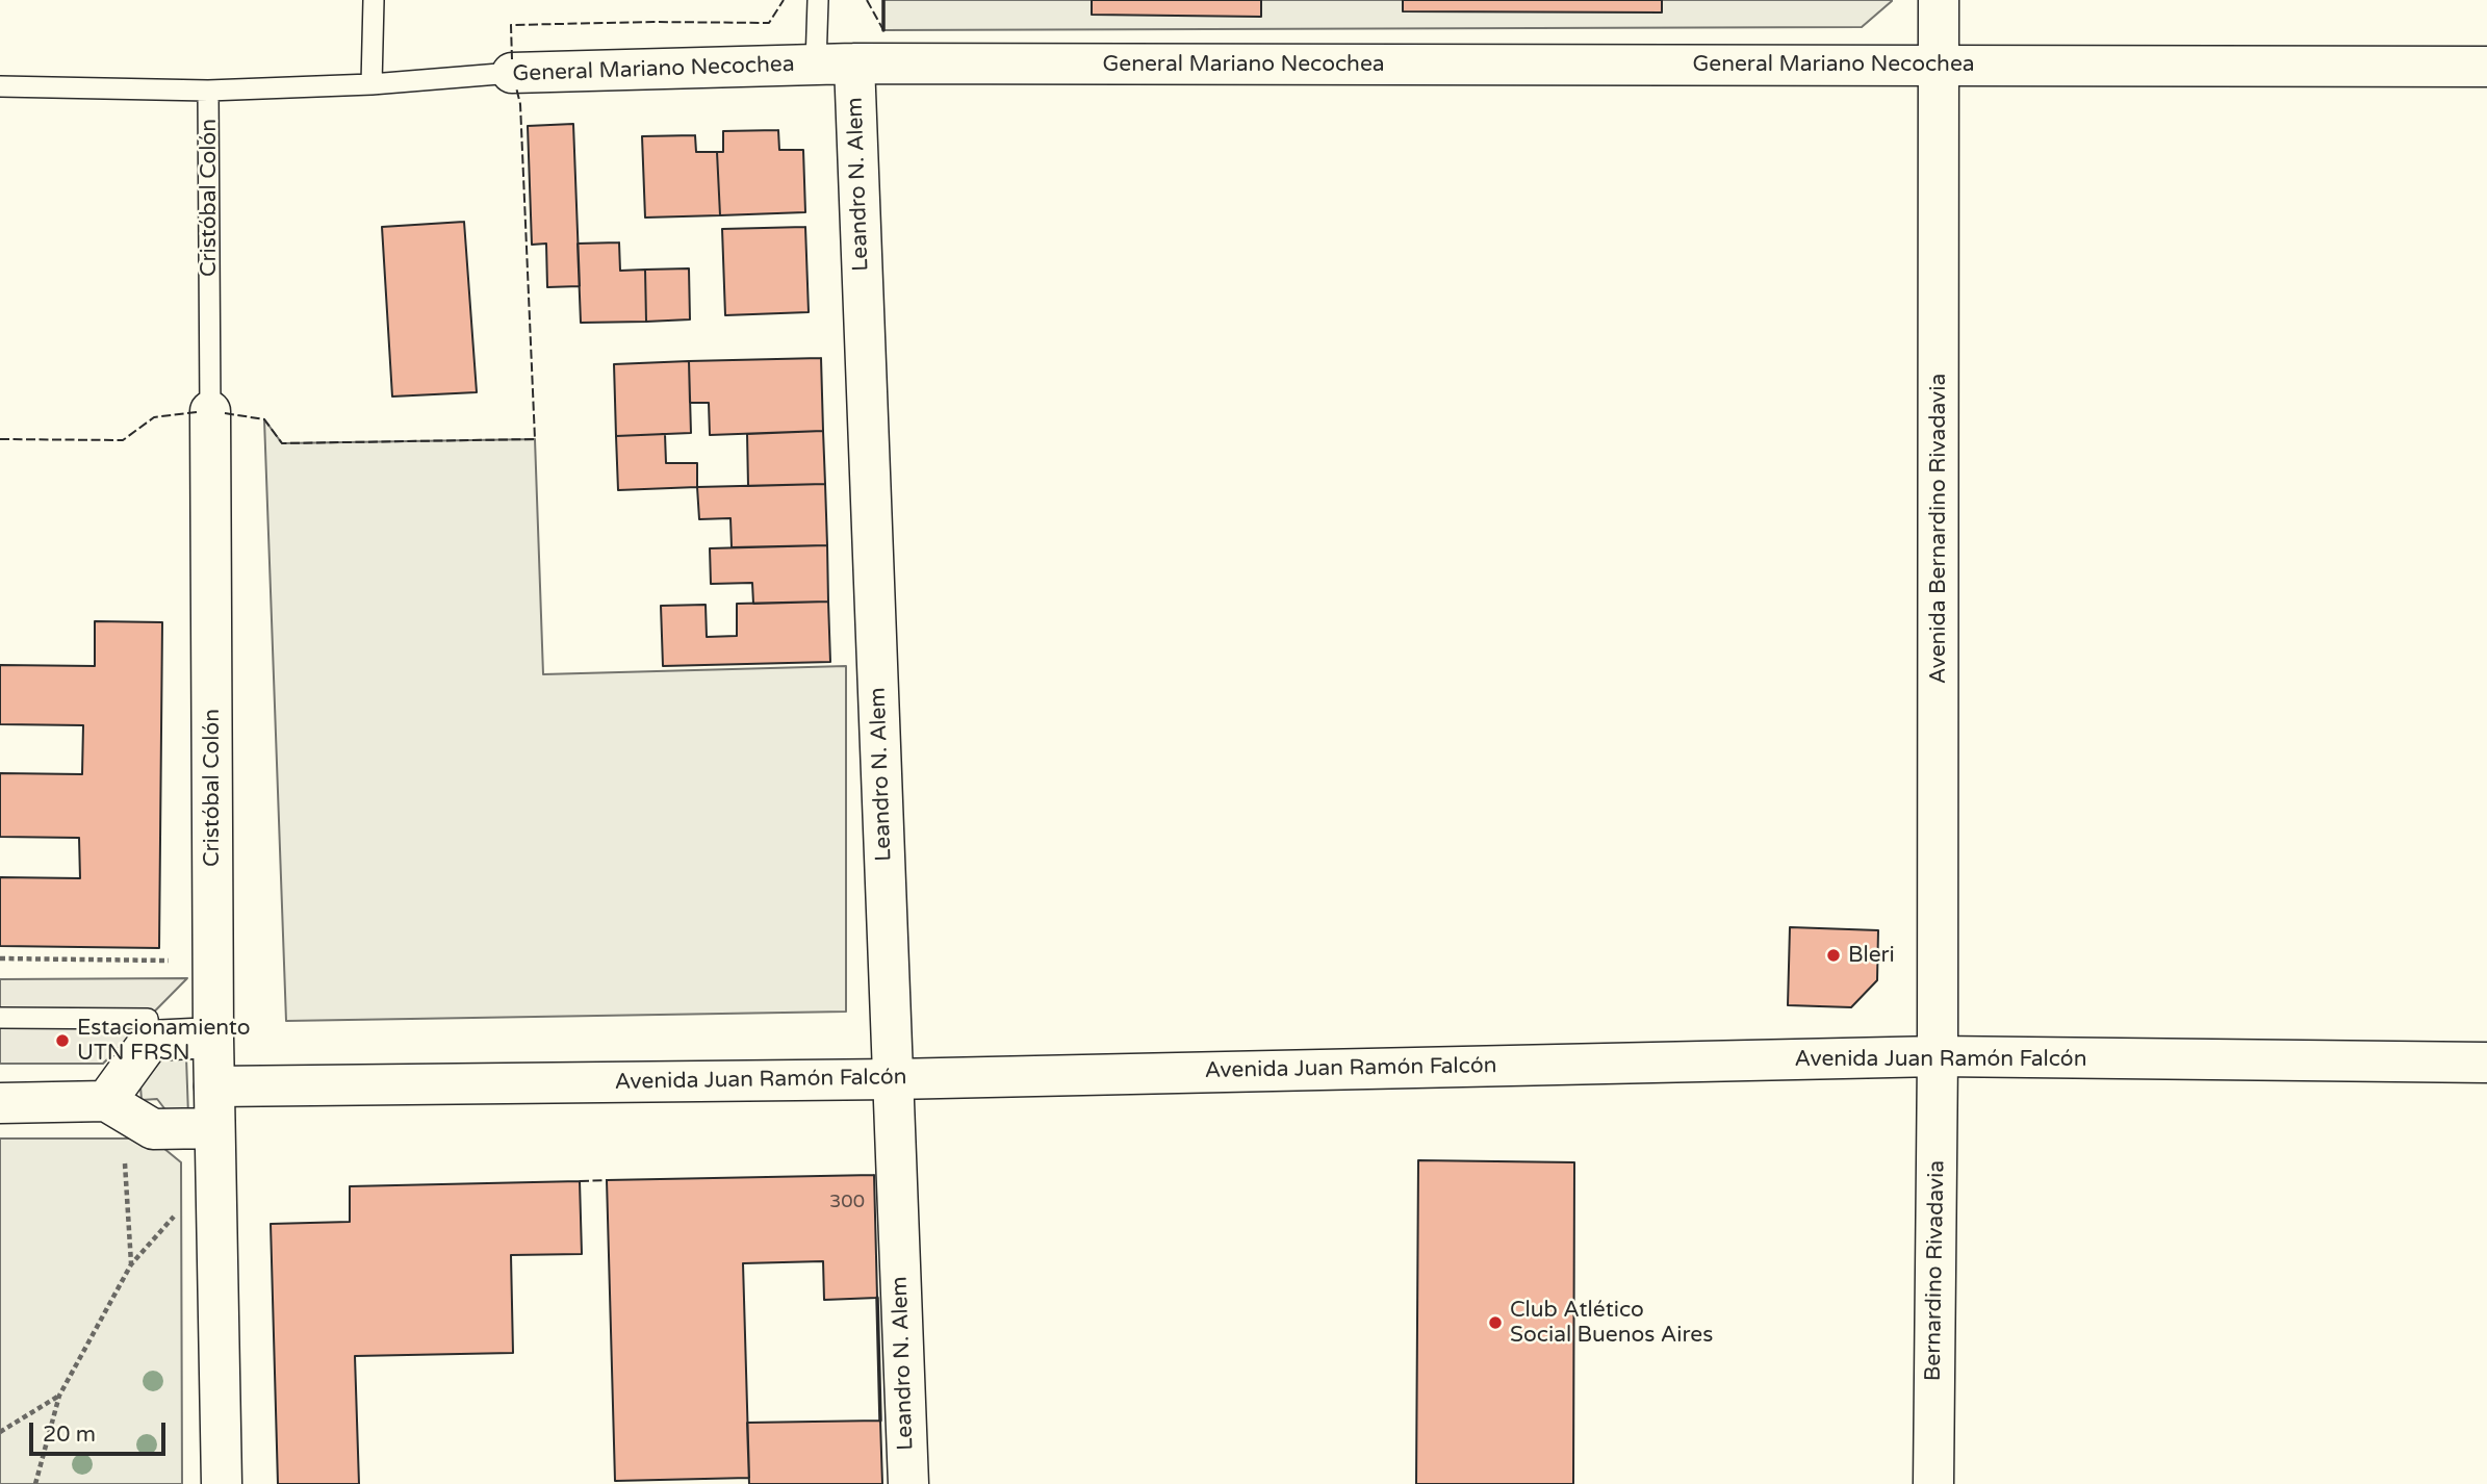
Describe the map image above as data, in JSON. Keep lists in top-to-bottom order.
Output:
{
  "streets": {
    "street": [
      "General Mariano Necochea",
      "Leandro N. Alem",
      "Cristóbal Colón",
      "Avenida Bernardino Rivadavia",
      "Avenida Juan Ramón Falcón",
      "Bernardino Rivadavia"
    ]
  },
  "crossings": [
    ["General Mariano Necochea", "Leandro N. Alem"],
    ["General Mariano Necochea", "Cristóbal Colón"],
    ["General Mariano Necochea", "Avenida Bernardino Rivadavia"],
    ["Leandro N. Alem", "Avenida Juan Ramón Falcón"],
    ["Cristóbal Colón", "Avenida Juan Ramón Falcón"],
    ["Avenida Bernardino Rivadavia", "Avenida Juan Ramón Falcón"],
    ["Avenida Bernardino Rivadavia", "Bernardino Rivadavia"],
    ["Avenida Juan Ramón Falcón", "Bernardino Rivadavia"]
  ],
  "places": ["Bleri", "Estacionamiento UTN FRSN", "Club Atlético Social Buenos Aires"],
  "house_numbers": ["300"],
  "scale_bar": "20 m"
}
